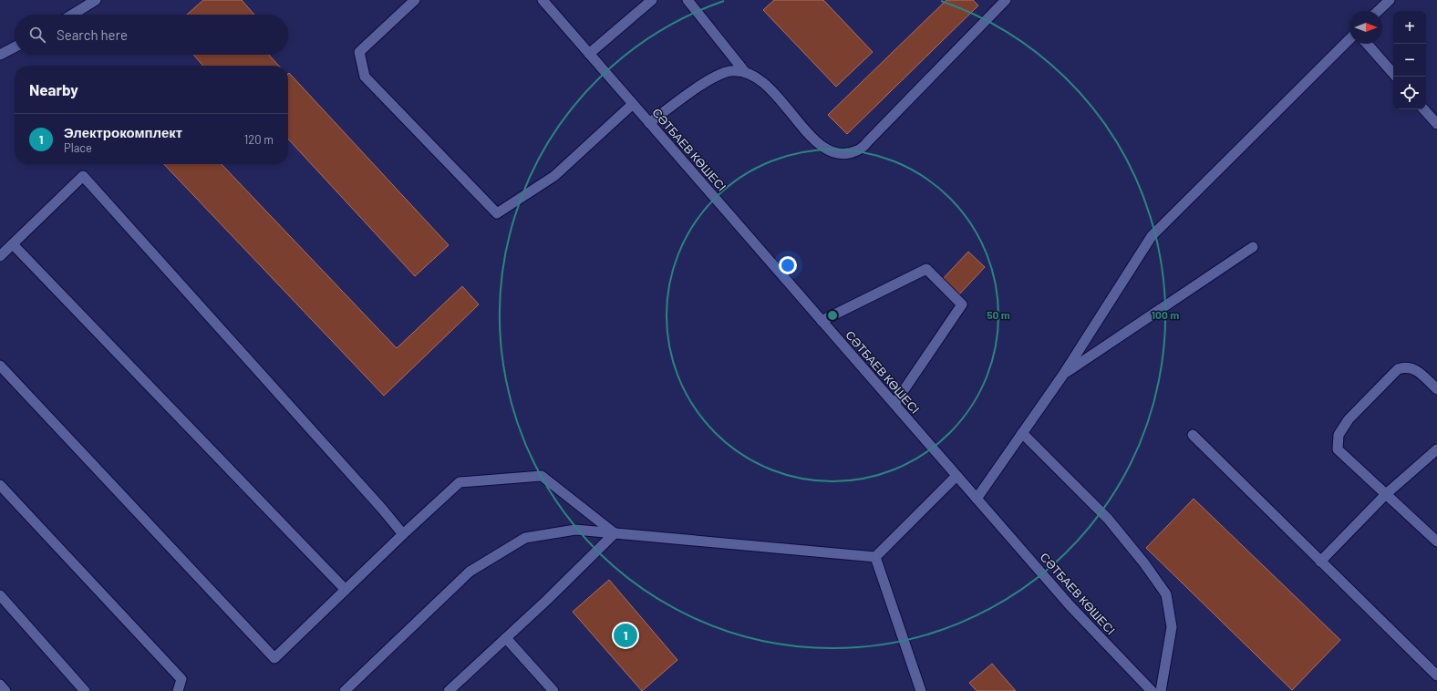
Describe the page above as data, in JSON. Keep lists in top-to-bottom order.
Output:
{
  "streets": {
    "main road": ["СӘТБАЕВ КӨШЕСІ"]
  },
  "north": "right",
  "page": {
    "map_buttons": ["+", "−"],
    "search": "Search here",
    "heading": "Nearby",
    "list": [
      {
        "mark": "1",
        "name": "Электрокомплект",
        "note": "Place",
        "value": "120 m"
      }
    ],
    "pins": "1"
  },
  "rings": ["50 m", "100 m"]
}
